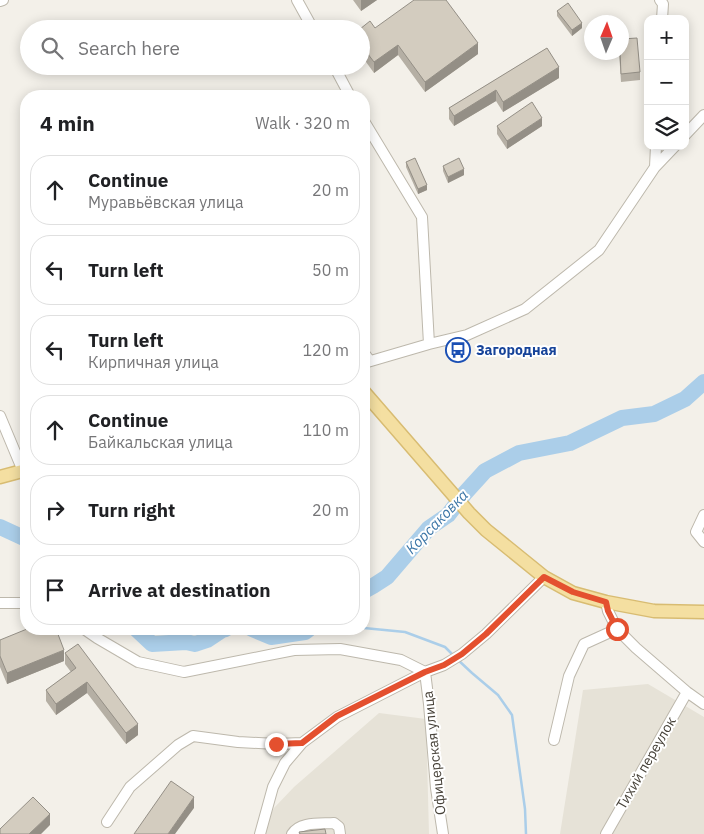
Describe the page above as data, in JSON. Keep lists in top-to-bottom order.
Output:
{
  "streets": {
    "street": ["Офицерская улица", "Тихий переулок"]
  },
  "water": ["Корсаковка"],
  "places": {
    "bus stop": ["Загородная"]
  },
  "north": "top",
  "page": {
    "map_buttons": ["+", "−"],
    "search": "Search here",
    "heading": ["4 min", "Walk · 320 m"],
    "list": [
      ["Continue", "Муравьёвская улица", "20 m"],
      ["Turn left", "50 m"],
      ["Turn left", "Кирпичная улица", "120 m"],
      ["Continue", "Байкальская улица", "110 m"],
      ["Turn right", "20 m"],
      "Arrive at destination"
    ]
  }
}
